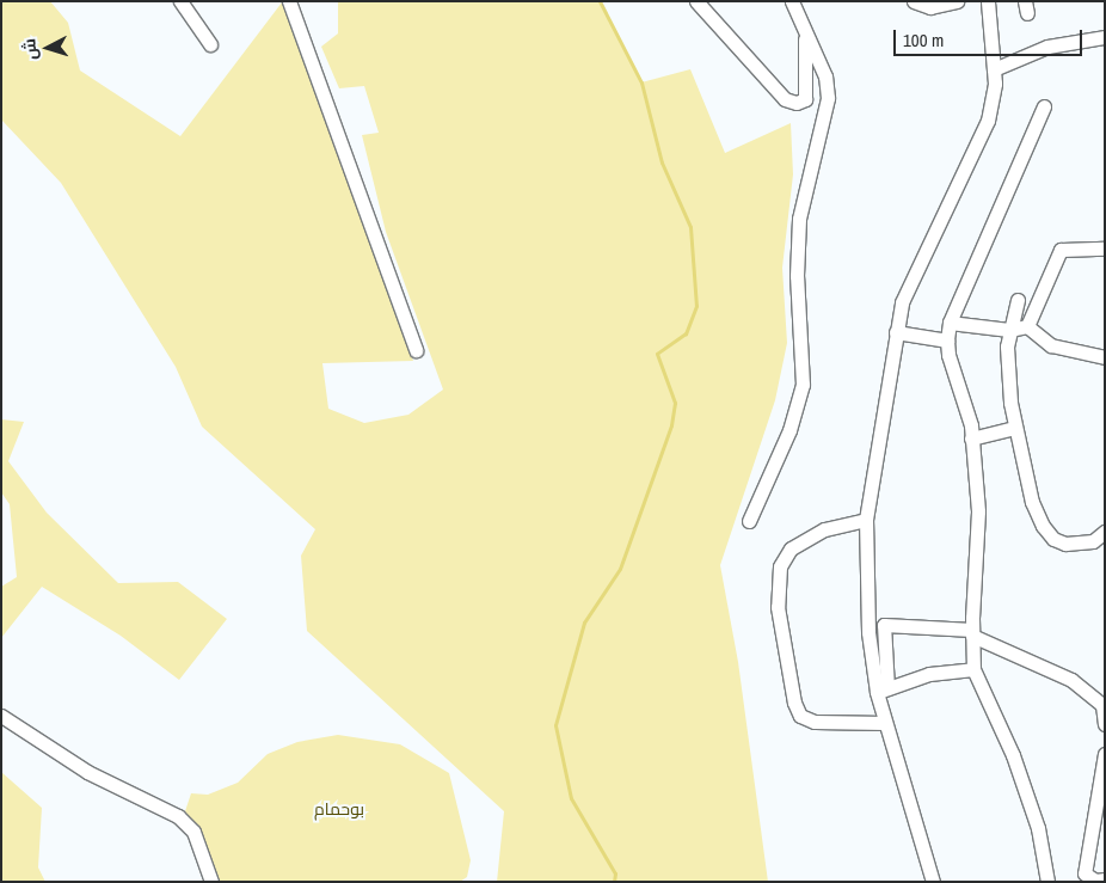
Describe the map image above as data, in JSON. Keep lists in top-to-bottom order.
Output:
{
  "parks": ["بوحمام"],
  "scale_bar": "100 m",
  "north": "left"
}
